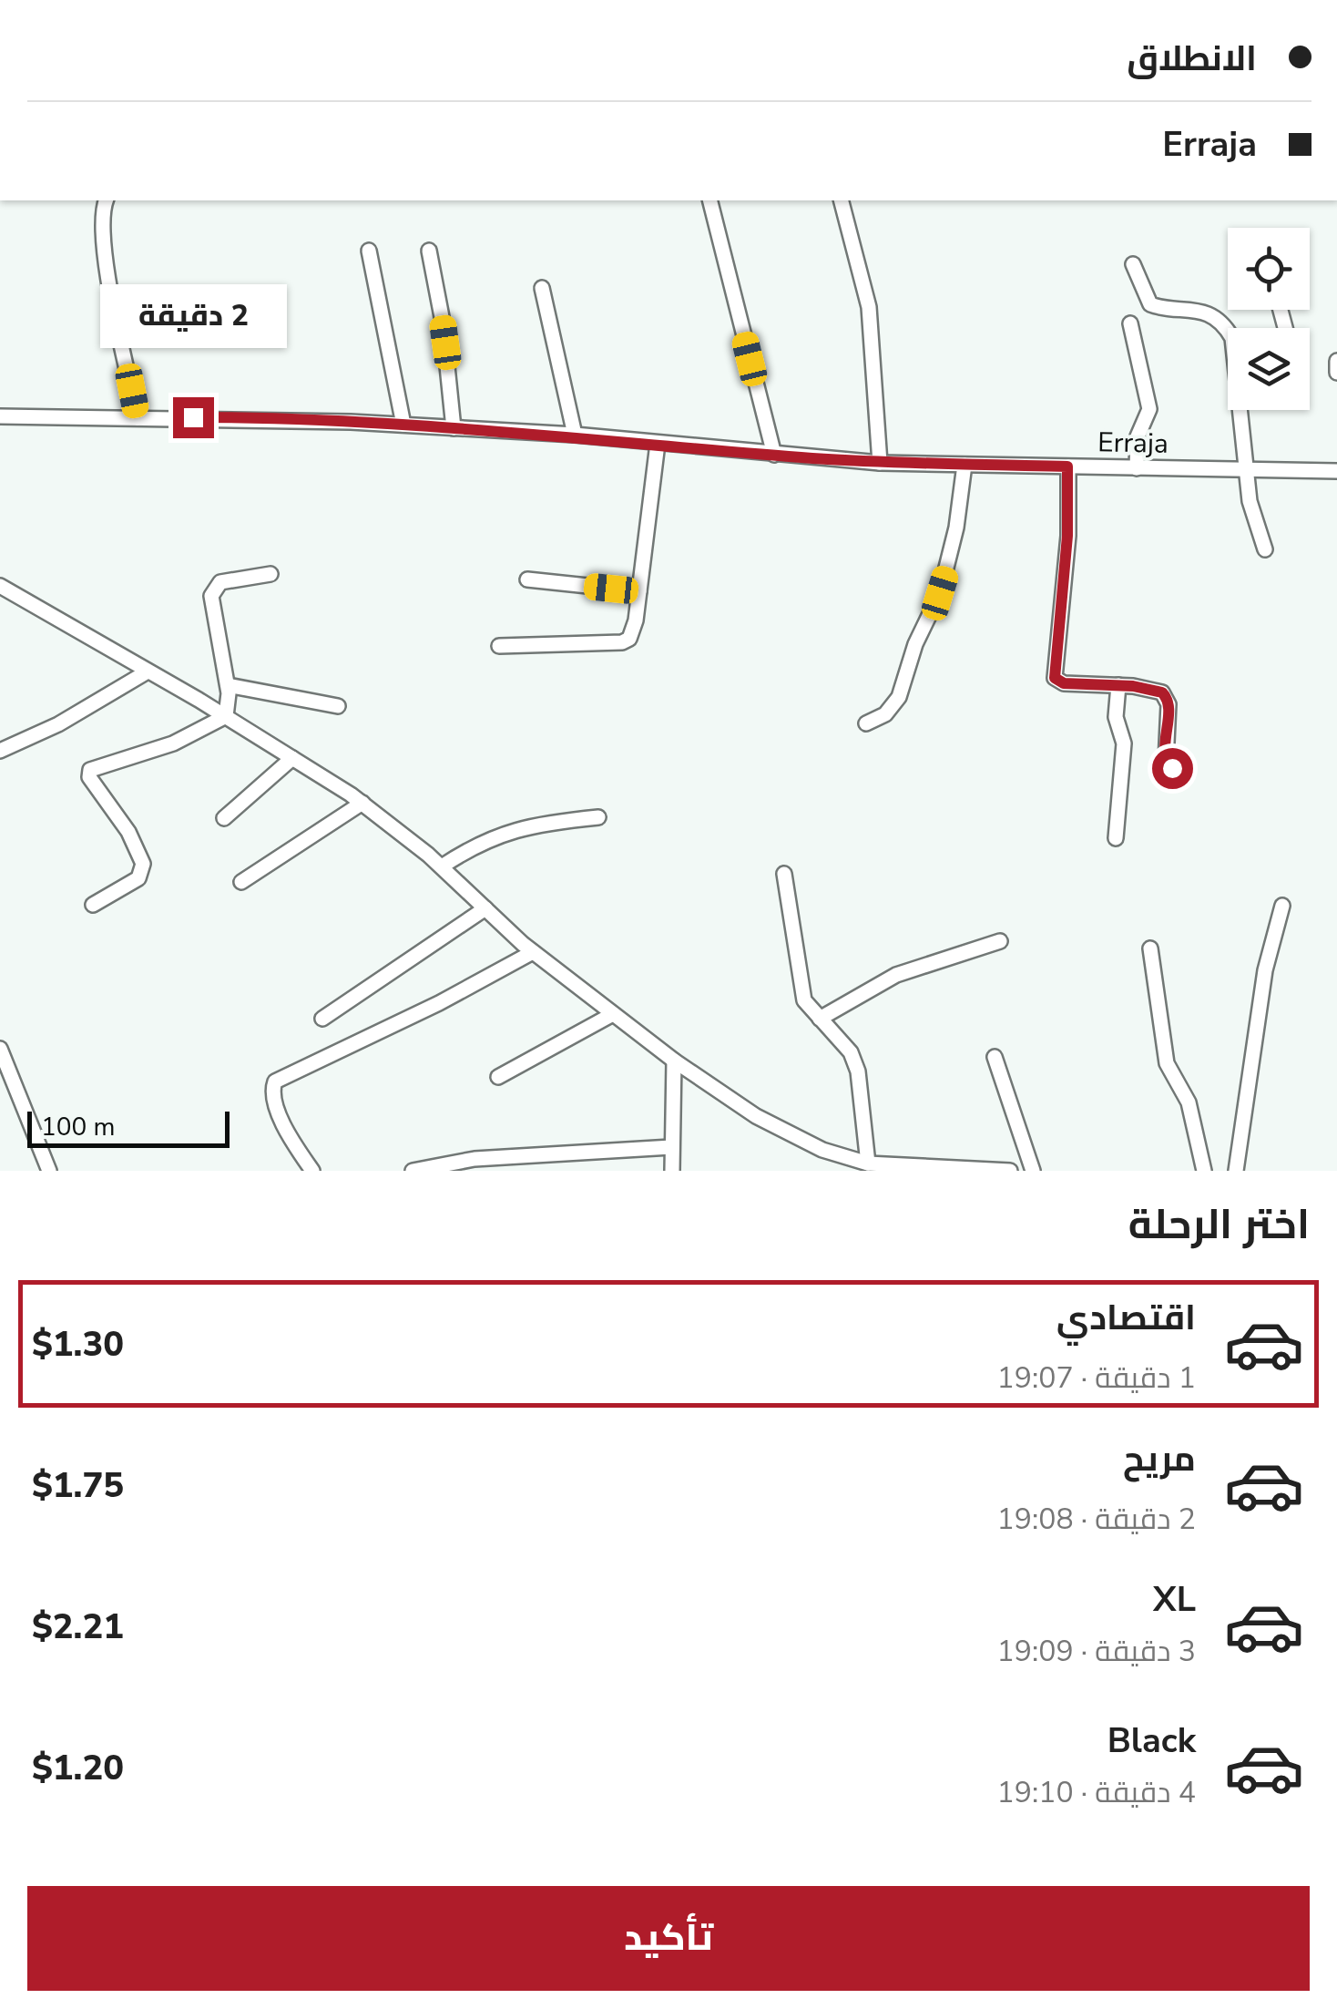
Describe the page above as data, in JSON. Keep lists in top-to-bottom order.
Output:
{
  "streets": {
    "street": ["Erraja"]
  },
  "scale_bar": "100 m",
  "page": {
    "banner": ["الانطلاق", "Erraja"],
    "bubble": "2 دقيقة",
    "scale": "100 m",
    "heading": "اختر الرحلة",
    "list": [
      {
        "name": "اقتصادي",
        "note": "1 دقيقة · 19:07",
        "value": "$1.30"
      },
      {
        "name": "مريح",
        "note": "2 دقيقة · 19:08",
        "value": "$1.75"
      },
      {
        "name": "XL",
        "note": "3 دقيقة · 19:09",
        "value": "$2.21"
      },
      {
        "name": "Black",
        "note": "4 دقيقة · 19:10",
        "value": "$1.20"
      }
    ],
    "buttons": "تأكيد"
  }
}
